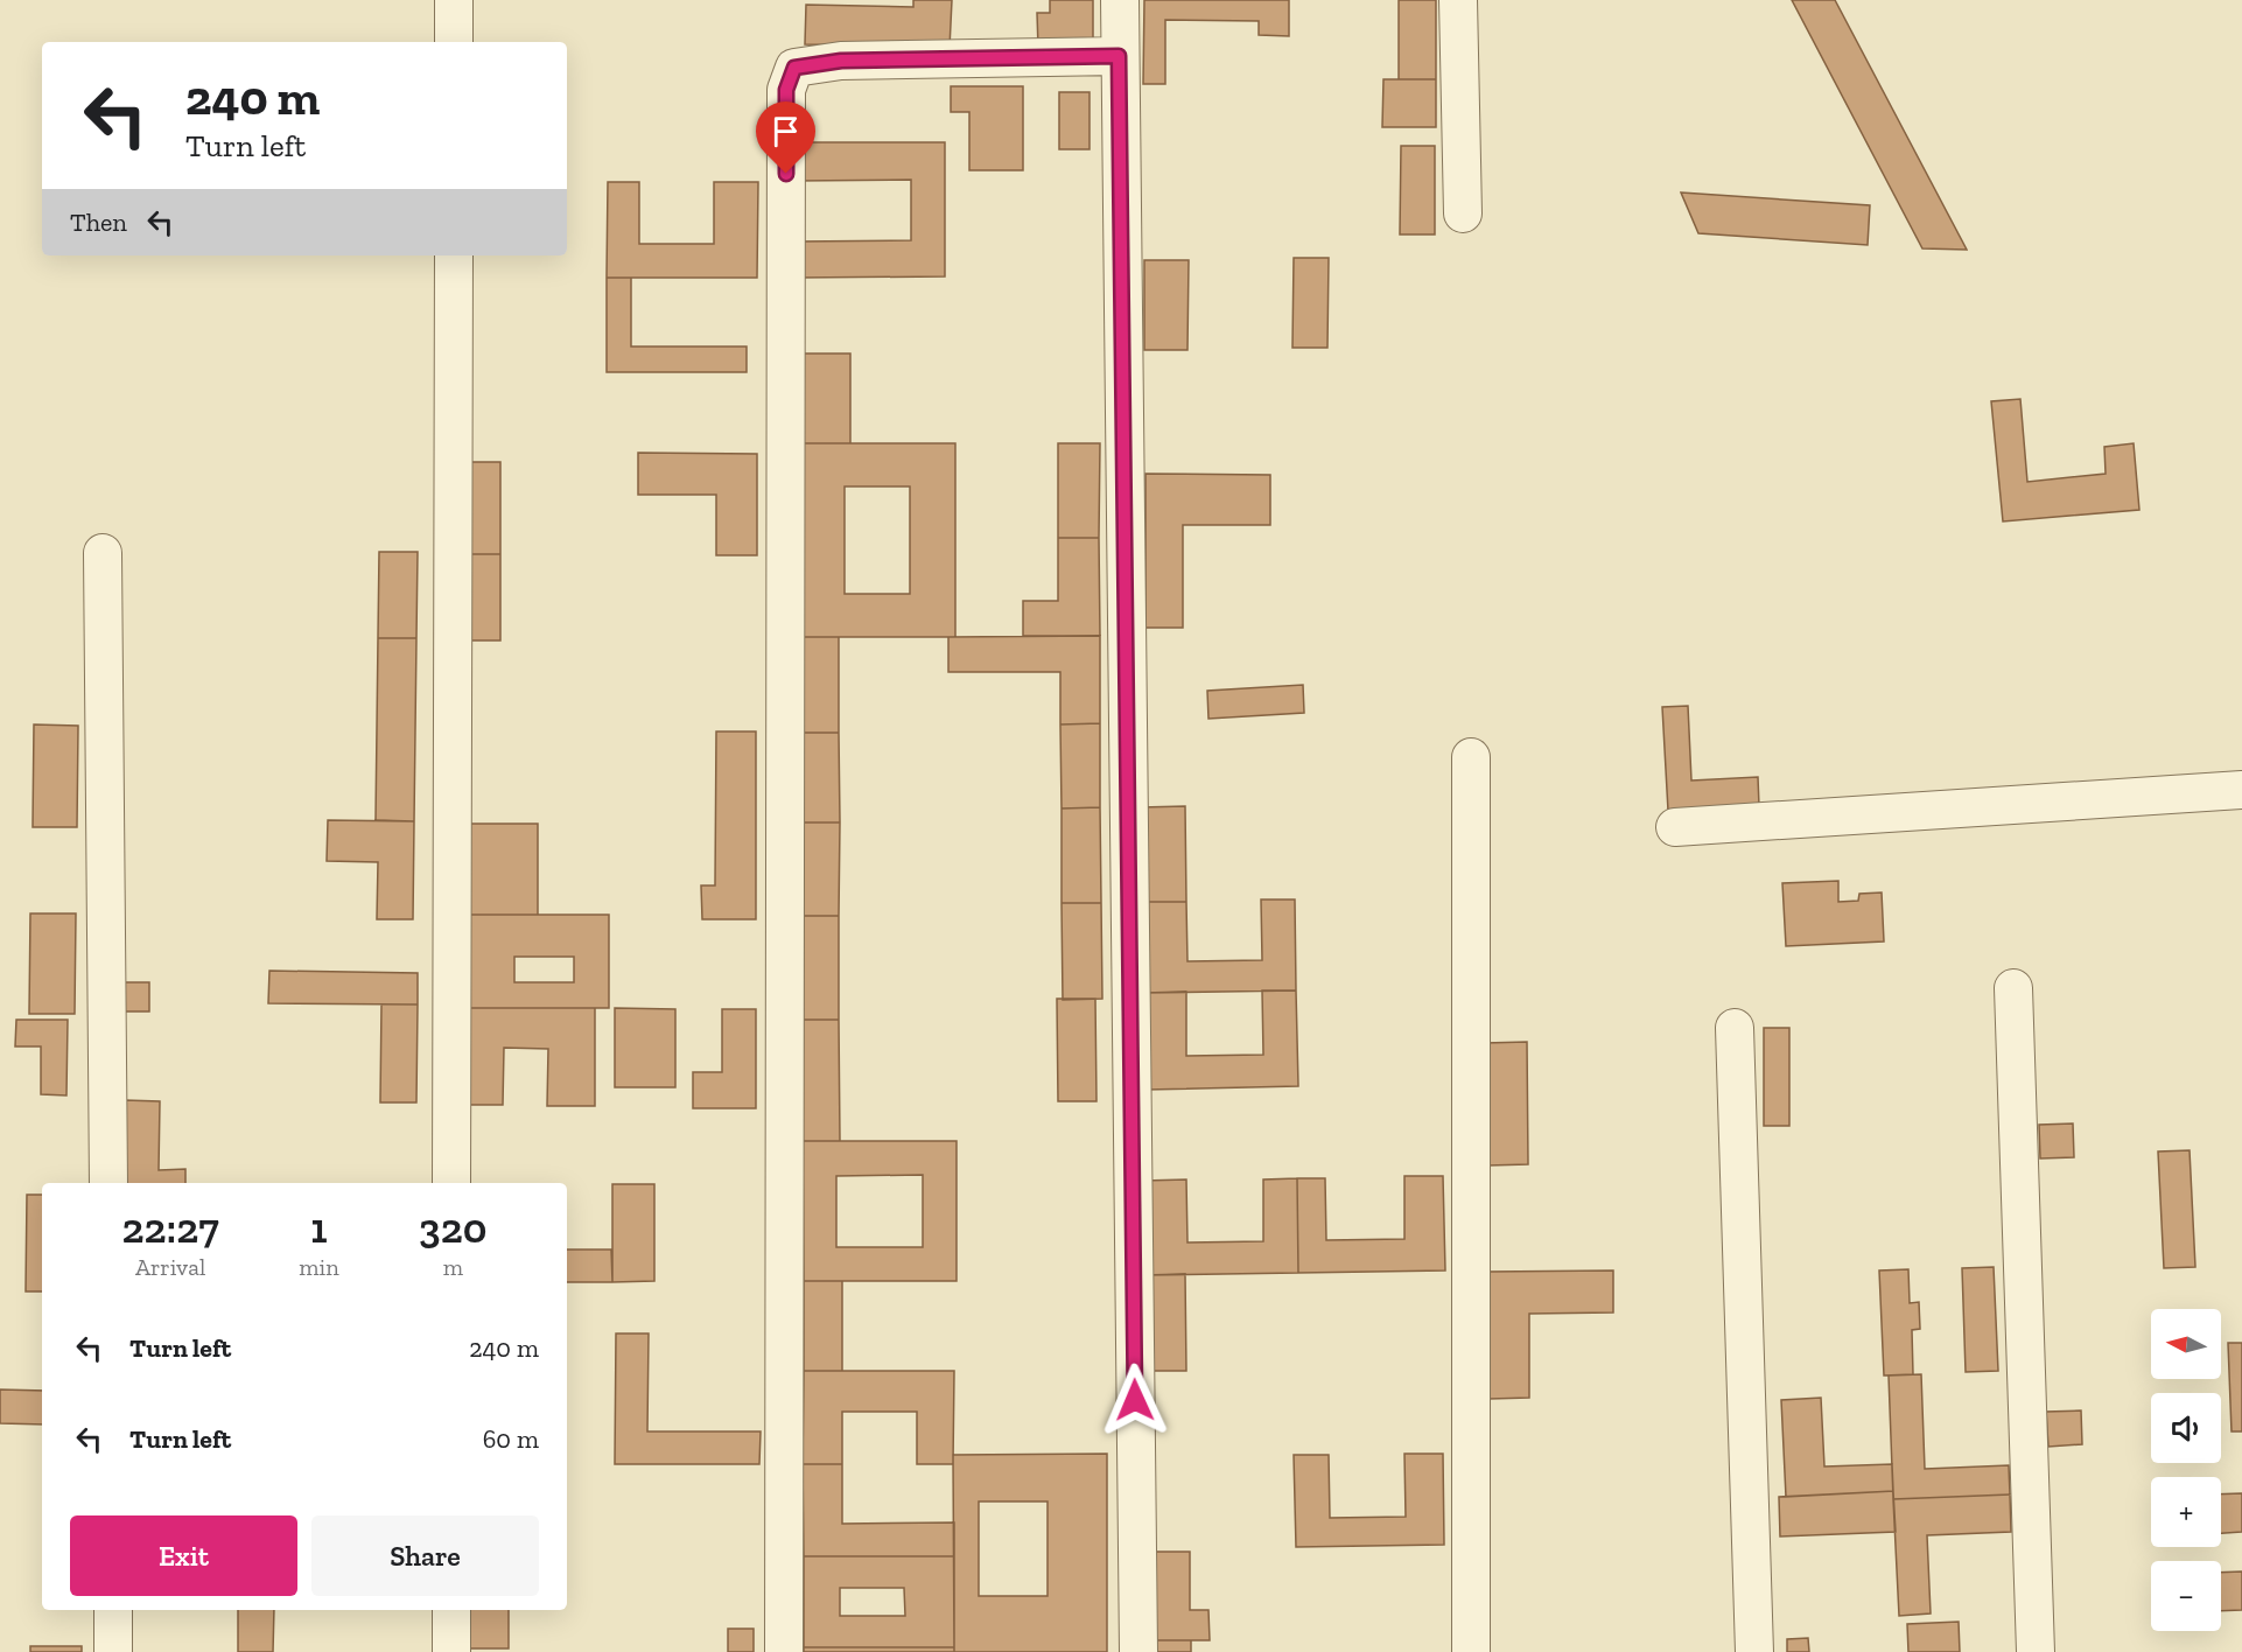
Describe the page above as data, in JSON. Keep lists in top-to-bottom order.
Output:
{
  "north": "left",
  "page": {
    "turn": ["240 m", "Turn left"],
    "then": "Then",
    "eta": [
      "22:27",
      "Arrival",
      "1",
      "min",
      "320",
      "m"
    ],
    "list": [
      {
        "name": "Turn left",
        "value": "240 m"
      },
      {
        "name": "Turn left",
        "value": "60 m"
      }
    ],
    "map_buttons": ["+", "−"],
    "buttons": ["Exit", "Share"]
  }
}
